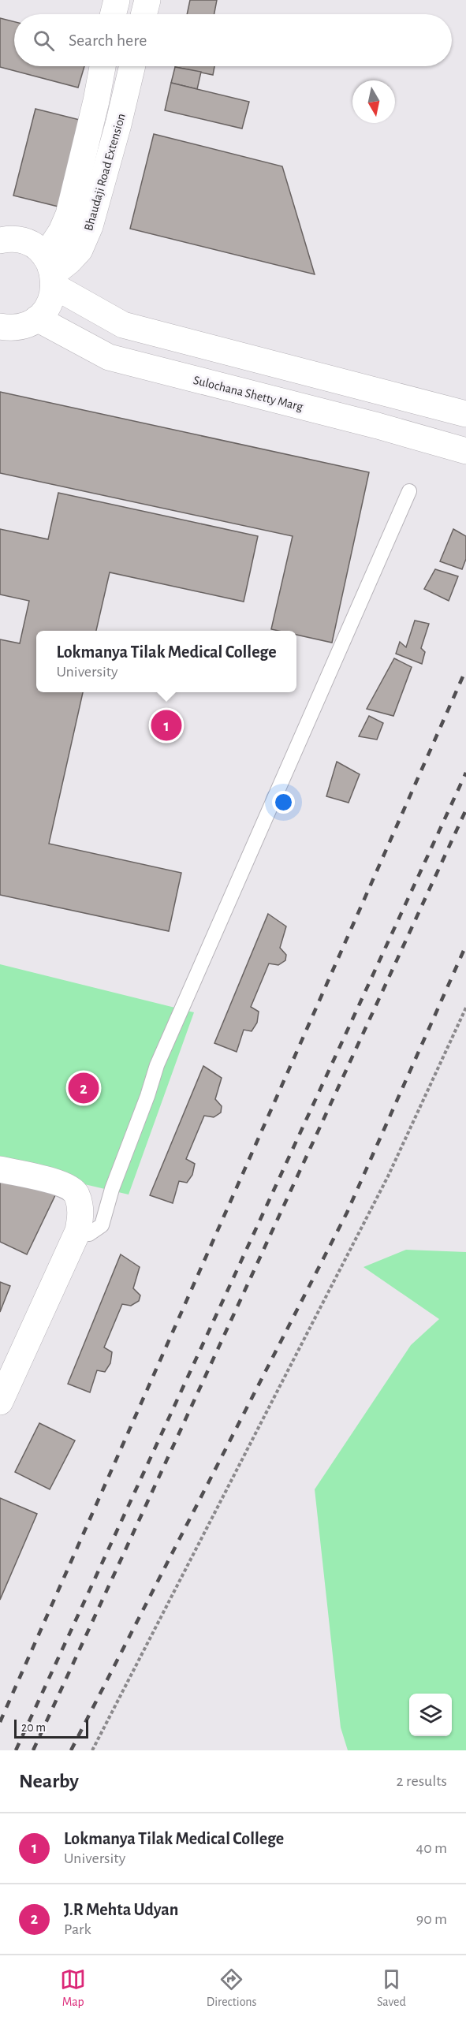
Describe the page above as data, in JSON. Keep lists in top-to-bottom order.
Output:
{
  "streets": {
    "main road": ["Bhaudaji Road Extension", "Sulochana Shetty Marg"]
  },
  "scale_bar": "20 m",
  "north": "bottom",
  "page": {
    "search": "Search here",
    "popup": ["Lokmanya Tilak Medical College", "University"],
    "pins": ["1", "2"],
    "scale": "20 m",
    "heading": ["Nearby", "2 results"],
    "list": [
      {
        "mark": "1",
        "name": "Lokmanya Tilak Medical College",
        "note": "University",
        "value": "40 m"
      },
      {
        "mark": "2",
        "name": "J.R Mehta Udyan",
        "note": "Park",
        "value": "90 m"
      }
    ],
    "nav": ["Map", "Directions", "Saved"]
  }
}
